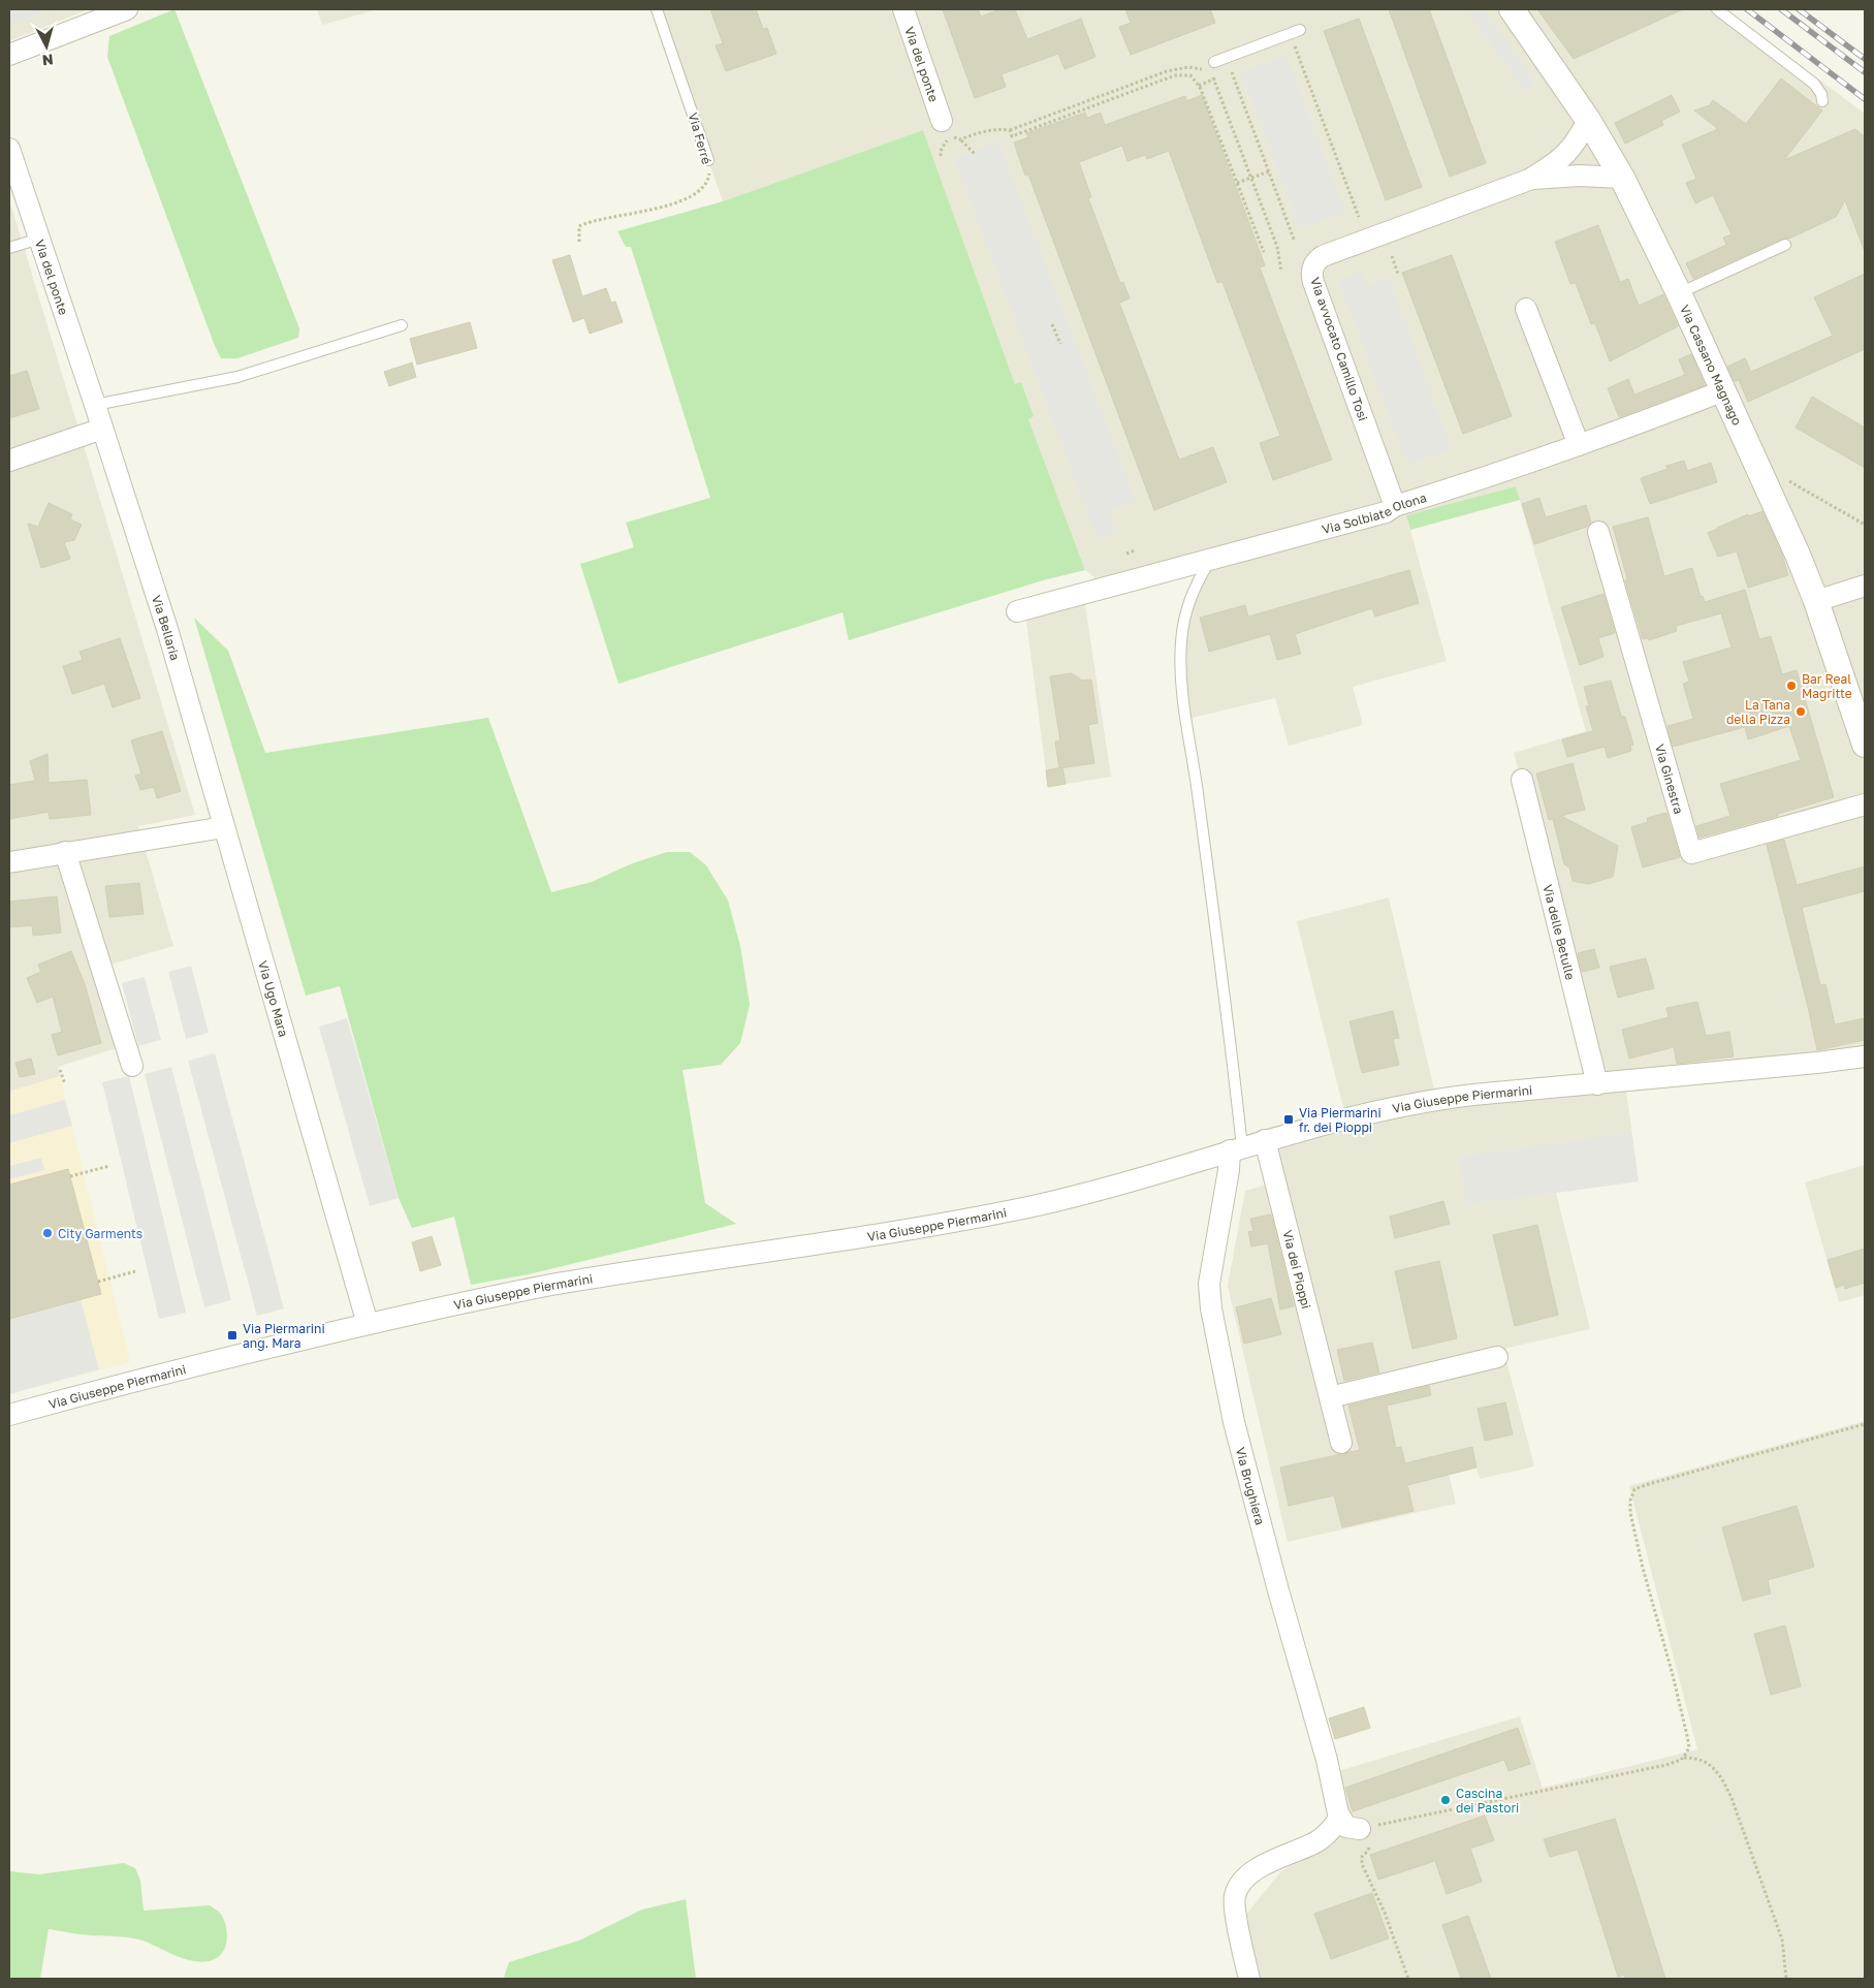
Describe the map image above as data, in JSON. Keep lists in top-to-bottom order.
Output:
{
  "streets": {
    "street": [
      "Via del ponte",
      "Via avvocato Camillo Tosi",
      "Via Cassano Magnago",
      "Via Solbiate Olona",
      "Via Bellaria",
      "Via Ginestra",
      "Via delle Betulle",
      "Via Ugo Mara",
      "Via Giuseppe Piermarini",
      "Via dei Pioppi",
      "Via Brughiera"
    ],
    "lane": ["Via Ferré"]
  },
  "crossings": [
    ["Via del ponte", "Via Bellaria"],
    ["Via avvocato Camillo Tosi", "Via Cassano Magnago"],
    ["Via avvocato Camillo Tosi", "Via Solbiate Olona"],
    ["Via Cassano Magnago", "Via Solbiate Olona"],
    ["Via Bellaria", "Via Ugo Mara"],
    ["Via delle Betulle", "Via Giuseppe Piermarini"],
    ["Via Ugo Mara", "Via Giuseppe Piermarini"],
    ["Via Giuseppe Piermarini", "Via dei Pioppi"],
    ["Via Giuseppe Piermarini", "Via Brughiera"]
  ],
  "places": {
    "other": [
      "Bar Real Magritte",
      "La Tana della Pizza",
      "City Garments",
      "Cascina dei Pastori"
    ],
    "transit": ["Via Piermarini fr. dei Pioppi", "Via Piermarini ang. Mara"]
  },
  "north": "bottom"
}
